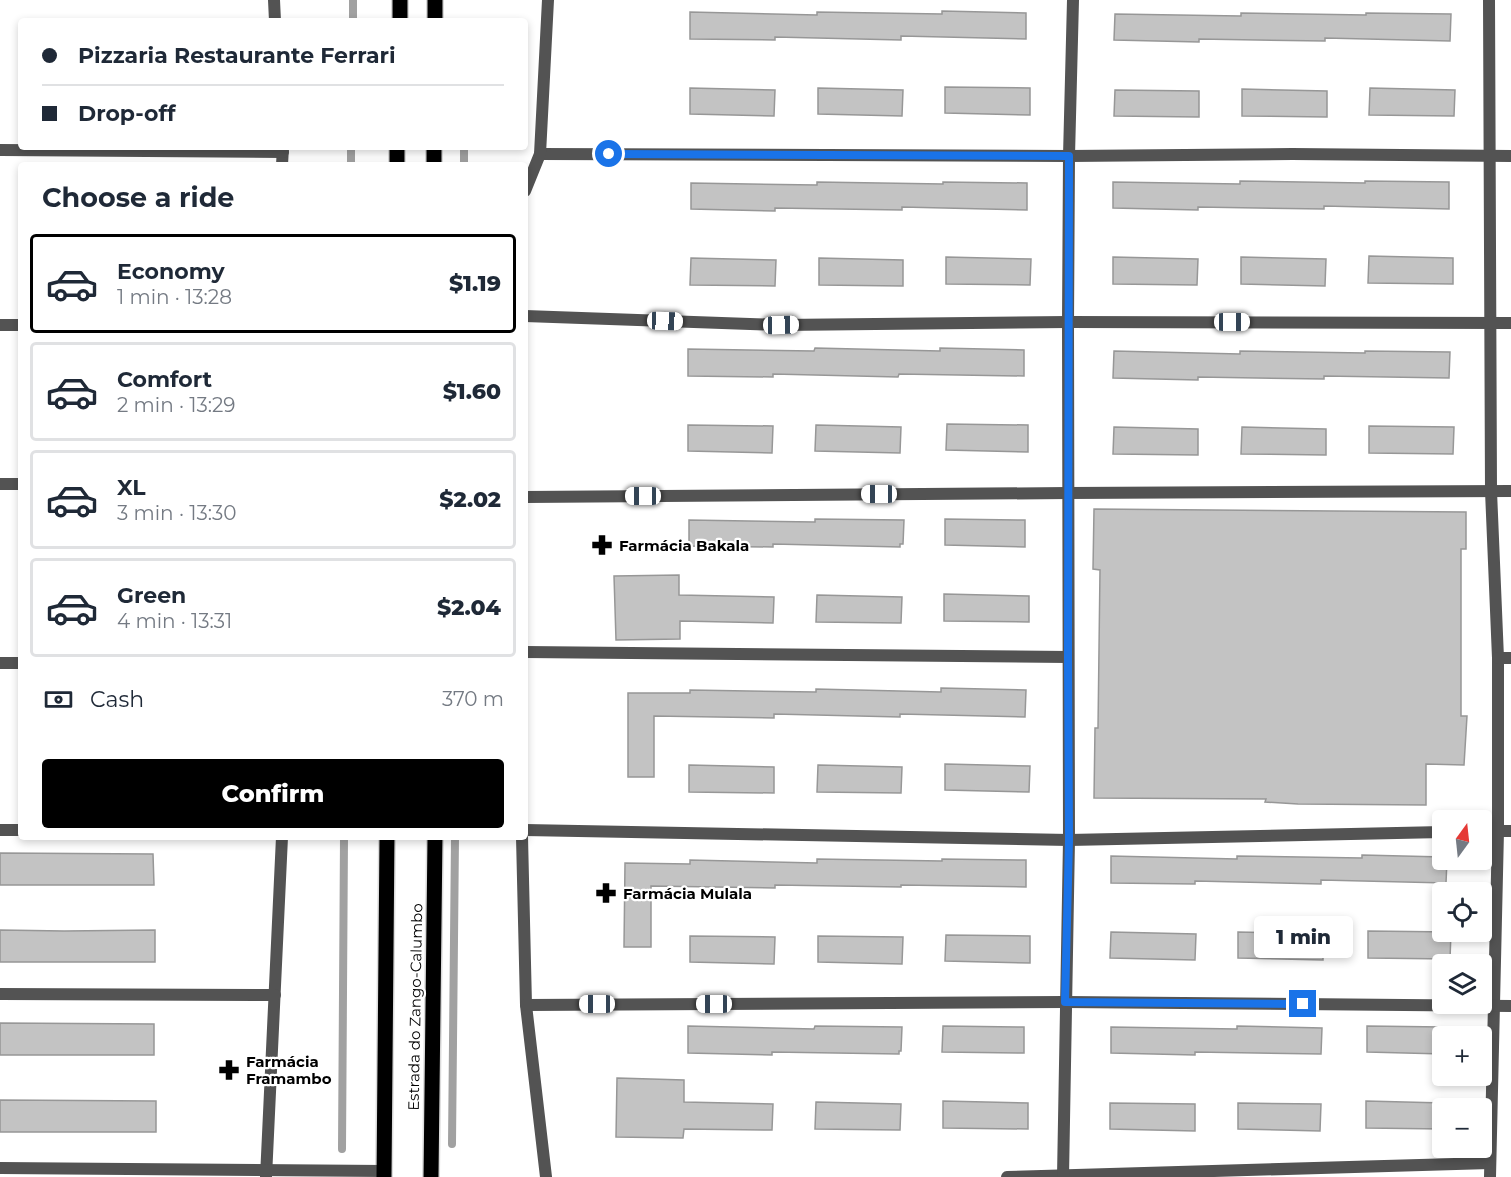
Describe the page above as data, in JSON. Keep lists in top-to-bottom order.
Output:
{
  "streets": {
    "main road": ["Estrada do Zango-Calumbo"]
  },
  "places": {
    "pharmacy": ["Farmácia Bakala", "Farmácia Mulala", "Farmácia Framambo"]
  },
  "north": "top",
  "page": {
    "banner": ["Pizzaria Restaurante Ferrari", "Drop-off"],
    "heading": "Choose a ride",
    "list": [
      {
        "name": "Economy",
        "note": "1 min · 13:28",
        "value": "$1.19"
      },
      {
        "name": "Comfort",
        "note": "2 min · 13:29",
        "value": "$1.60"
      },
      {
        "name": "XL",
        "note": "3 min · 13:30",
        "value": "$2.02"
      },
      {
        "name": "Green",
        "note": "4 min · 13:31",
        "value": "$2.04"
      }
    ],
    "pay": ["Cash", "370 m"],
    "buttons": "Confirm",
    "map_buttons": ["+", "−"],
    "bubble": "1 min"
  }
}
